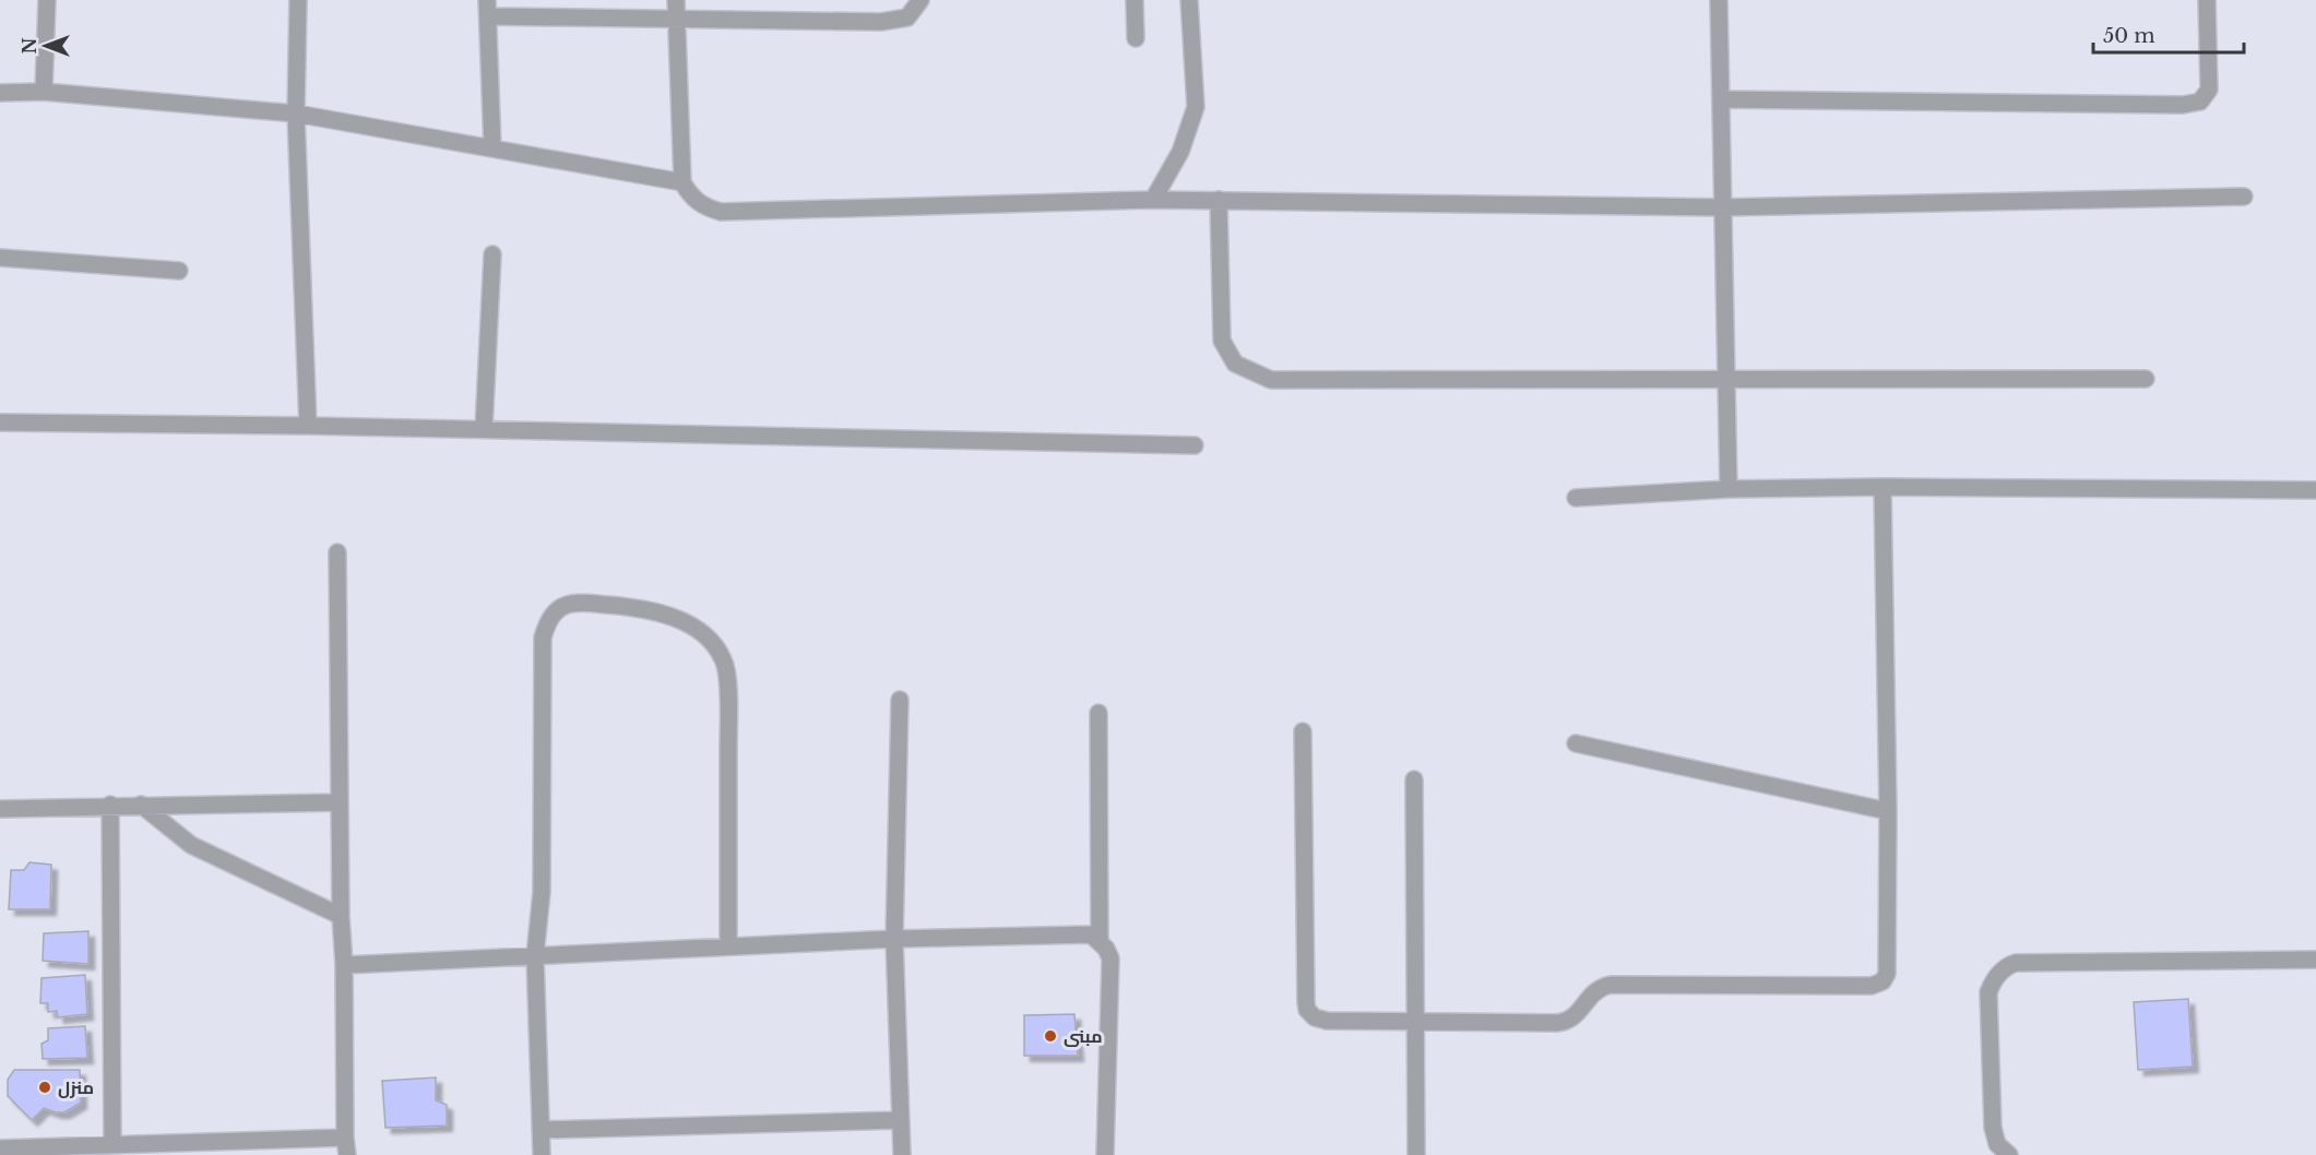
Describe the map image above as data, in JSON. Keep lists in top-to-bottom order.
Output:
{
  "places": ["مبنى", "منزل"],
  "scale_bar": "50 m",
  "north": "left"
}
